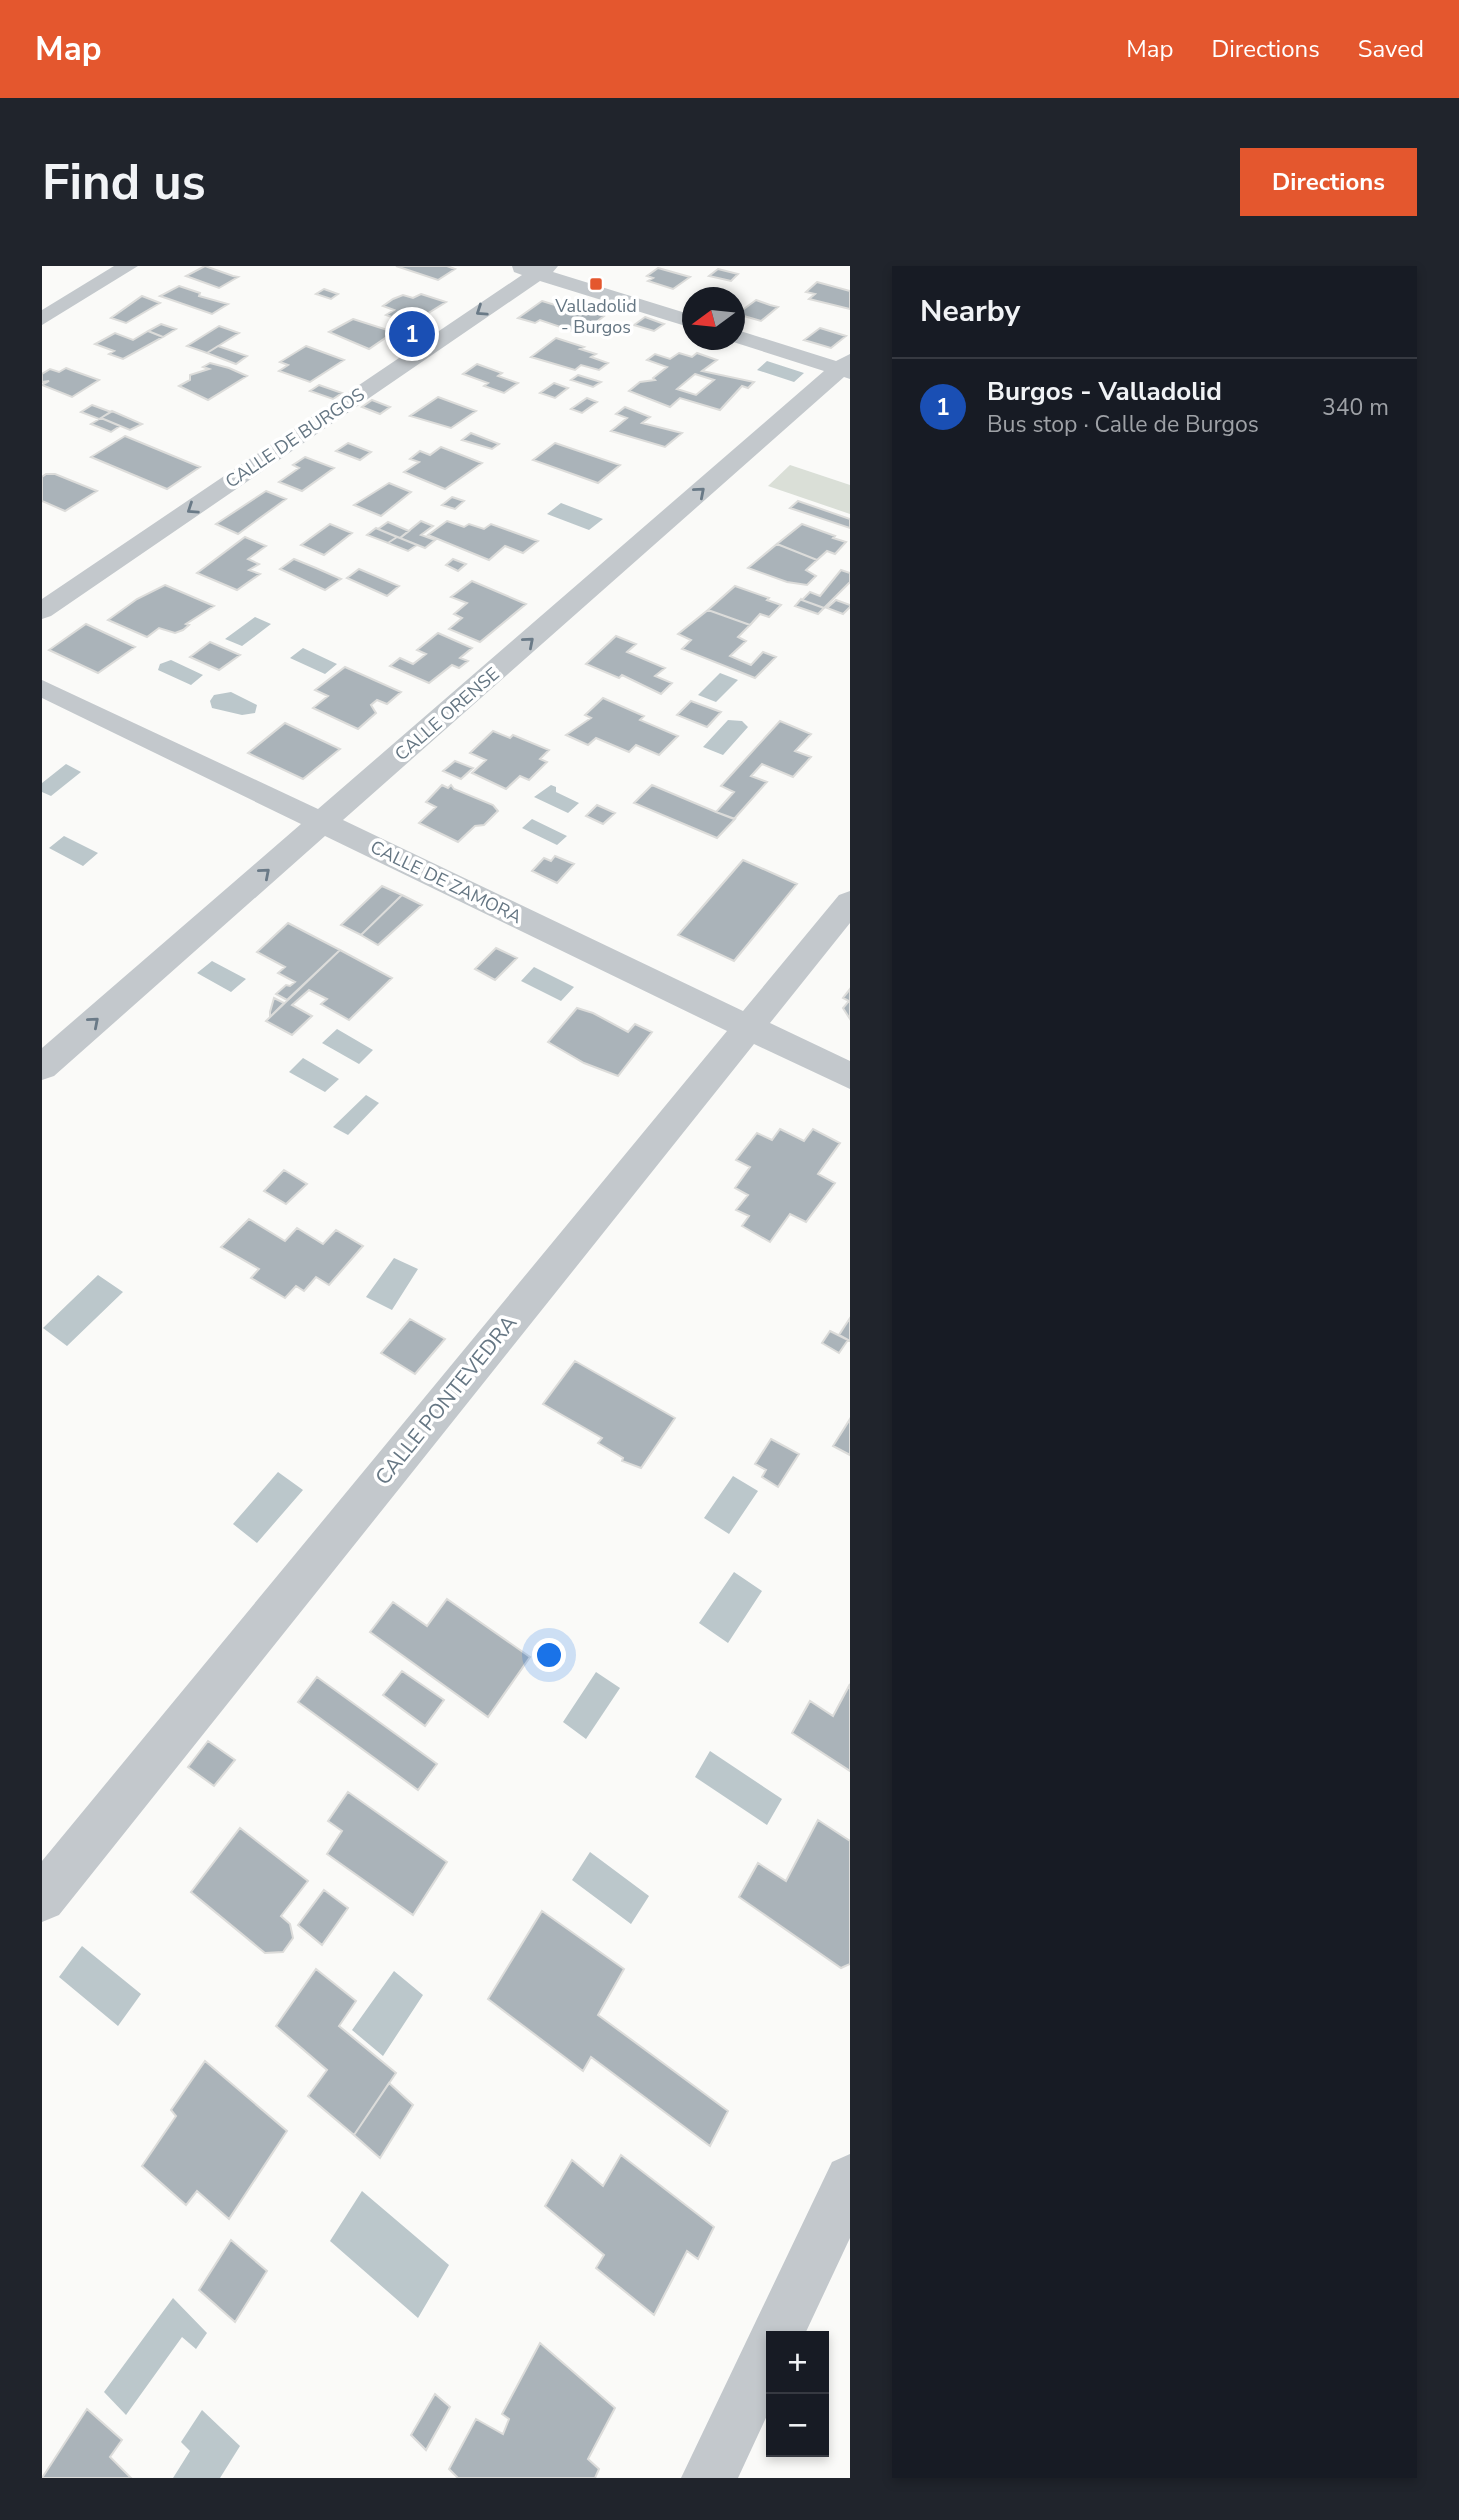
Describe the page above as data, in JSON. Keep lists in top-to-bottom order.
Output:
{
  "streets": {
    "street": [
      "CALLE DE BURGOS",
      "CALLE ORENSE",
      "CALLE DE ZAMORA",
      "CALLE PONTEVEDRA"
    ]
  },
  "crossings": [
    ["CALLE ORENSE", "CALLE DE ZAMORA"],
    ["CALLE DE ZAMORA", "CALLE PONTEVEDRA"]
  ],
  "one_way": ["CALLE DE BURGOS", "CALLE ORENSE"],
  "places": {
    "transit": ["Valladolid - Burgos"]
  },
  "north": "left",
  "page": {
    "header": "Map",
    "nav": ["Map", "Directions", "Saved"],
    "buttons": "Directions",
    "title": "Find us",
    "heading": "Nearby",
    "pins": "1",
    "list": [
      {
        "mark": "1",
        "name": "Burgos - Valladolid",
        "note": "Bus stop · Calle de Burgos",
        "value": "340 m"
      }
    ],
    "map_buttons": ["+", "−"]
  }
}
